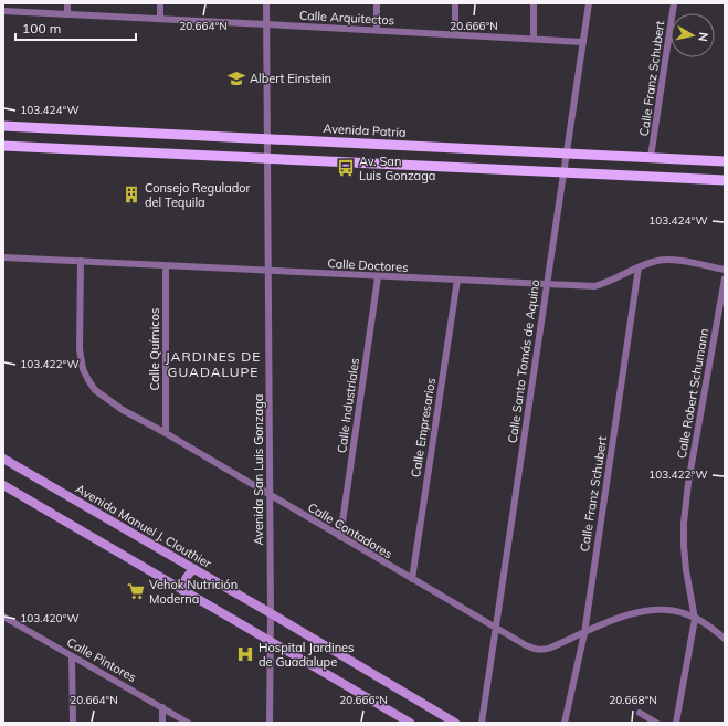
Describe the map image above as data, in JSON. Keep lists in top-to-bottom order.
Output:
{
  "streets": {
    "main road": ["Avenida Patria", "Avenida Manuel J. Clouthier"],
    "street": [
      "Calle Arquitectos",
      "Calle Franz Schubert",
      "Calle Doctores",
      "Calle Químicos",
      "Calle Santo Tomás de Aquino",
      "Calle Robert Schumann",
      "Calle Industriales",
      "Calle Empresarios",
      "Avenida San Luis Gonzaga",
      "Calle Contadores",
      "Calle Pintores"
    ]
  },
  "crossings": [
    ["Calle Arquitectos", "Calle Santo Tomás de Aquino"],
    ["Calle Arquitectos", "Avenida San Luis Gonzaga"],
    ["Calle Franz Schubert", "Avenida Patria"],
    ["Calle Franz Schubert", "Calle Doctores"],
    ["Calle Franz Schubert", "Calle Contadores"],
    ["Avenida Patria", "Calle Santo Tomás de Aquino"],
    ["Avenida Patria", "Avenida San Luis Gonzaga"],
    ["Calle Doctores", "Calle Químicos"],
    ["Calle Doctores", "Calle Santo Tomás de Aquino"],
    ["Calle Doctores", "Calle Industriales"],
    ["Calle Doctores", "Calle Empresarios"],
    ["Calle Doctores", "Avenida San Luis Gonzaga"],
    ["Calle Doctores", "Calle Contadores"],
    ["Calle Químicos", "Calle Contadores"],
    ["Calle Santo Tomás de Aquino", "Calle Contadores"],
    ["Calle Robert Schumann", "Calle Contadores"],
    ["Calle Industriales", "Calle Contadores"],
    ["Calle Empresarios", "Calle Contadores"],
    ["Avenida San Luis Gonzaga", "Avenida Manuel J. Clouthier"],
    ["Avenida San Luis Gonzaga", "Calle Contadores"]
  ],
  "districts": ["JARDINES DE GUADALUPE"],
  "places": {
    "school or university": ["Albert Einstein"],
    "bus stop": ["Av. San Luis Gonzaga"],
    "building": ["Consejo Regulador del Tequila"],
    "supermarket": ["Vehok Nutrición Moderna"],
    "hospital": ["Hospital Jardines de Guadalupe"]
  },
  "scale_bar": "100 m",
  "north": "right",
  "coordinates": [
    "20.664°N",
    "20.666°N",
    "103.424°W",
    "103.422°W",
    "103.420°W",
    "20.668°N"
  ]
}
